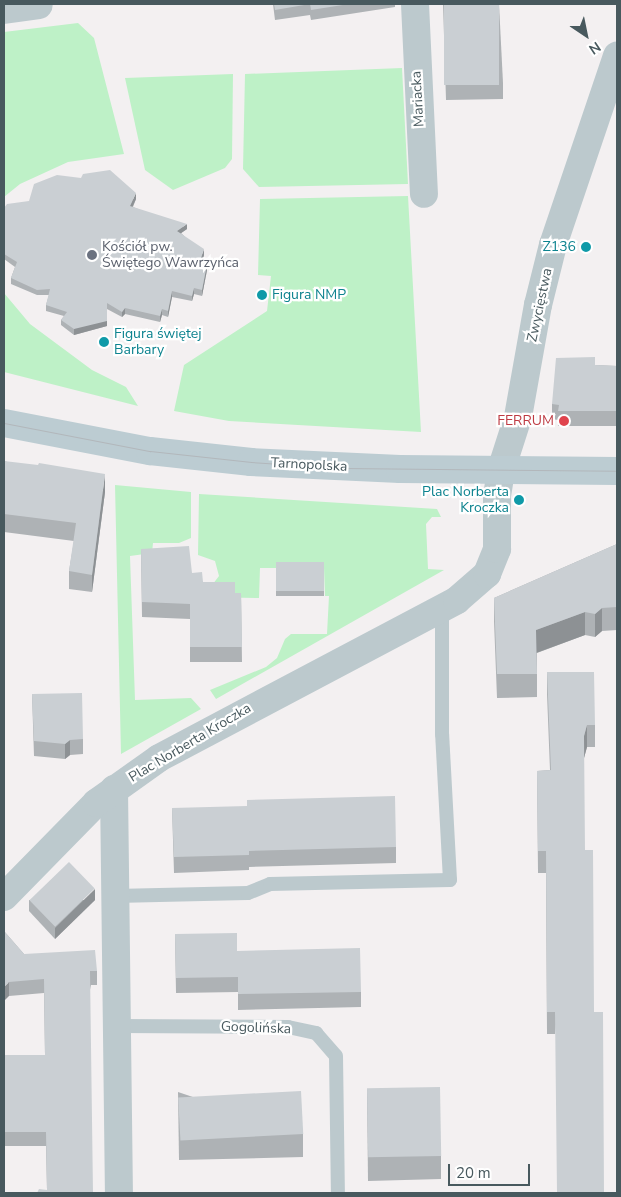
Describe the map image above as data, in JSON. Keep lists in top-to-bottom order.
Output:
{
  "streets": {
    "main road": ["Tarnopolska"],
    "street": ["Mariacka", "Zwycięstwa", "Plac Norberta Kroczka"],
    "lane": ["Gogolińska"]
  },
  "crossings": [
    ["Zwycięstwa", "Tarnopolska"],
    ["Zwycięstwa", "Plac Norberta Kroczka"],
    ["Tarnopolska", "Plac Norberta Kroczka"]
  ],
  "places": [
    "Z136",
    "Kościół pw. Świętego Wawrzyńca",
    "Figura NMP",
    "Figura świętej Barbary",
    "FERRUM",
    "Plac Norberta Kroczka"
  ],
  "scale_bar": "20 m",
  "north": "bottom right"
}
